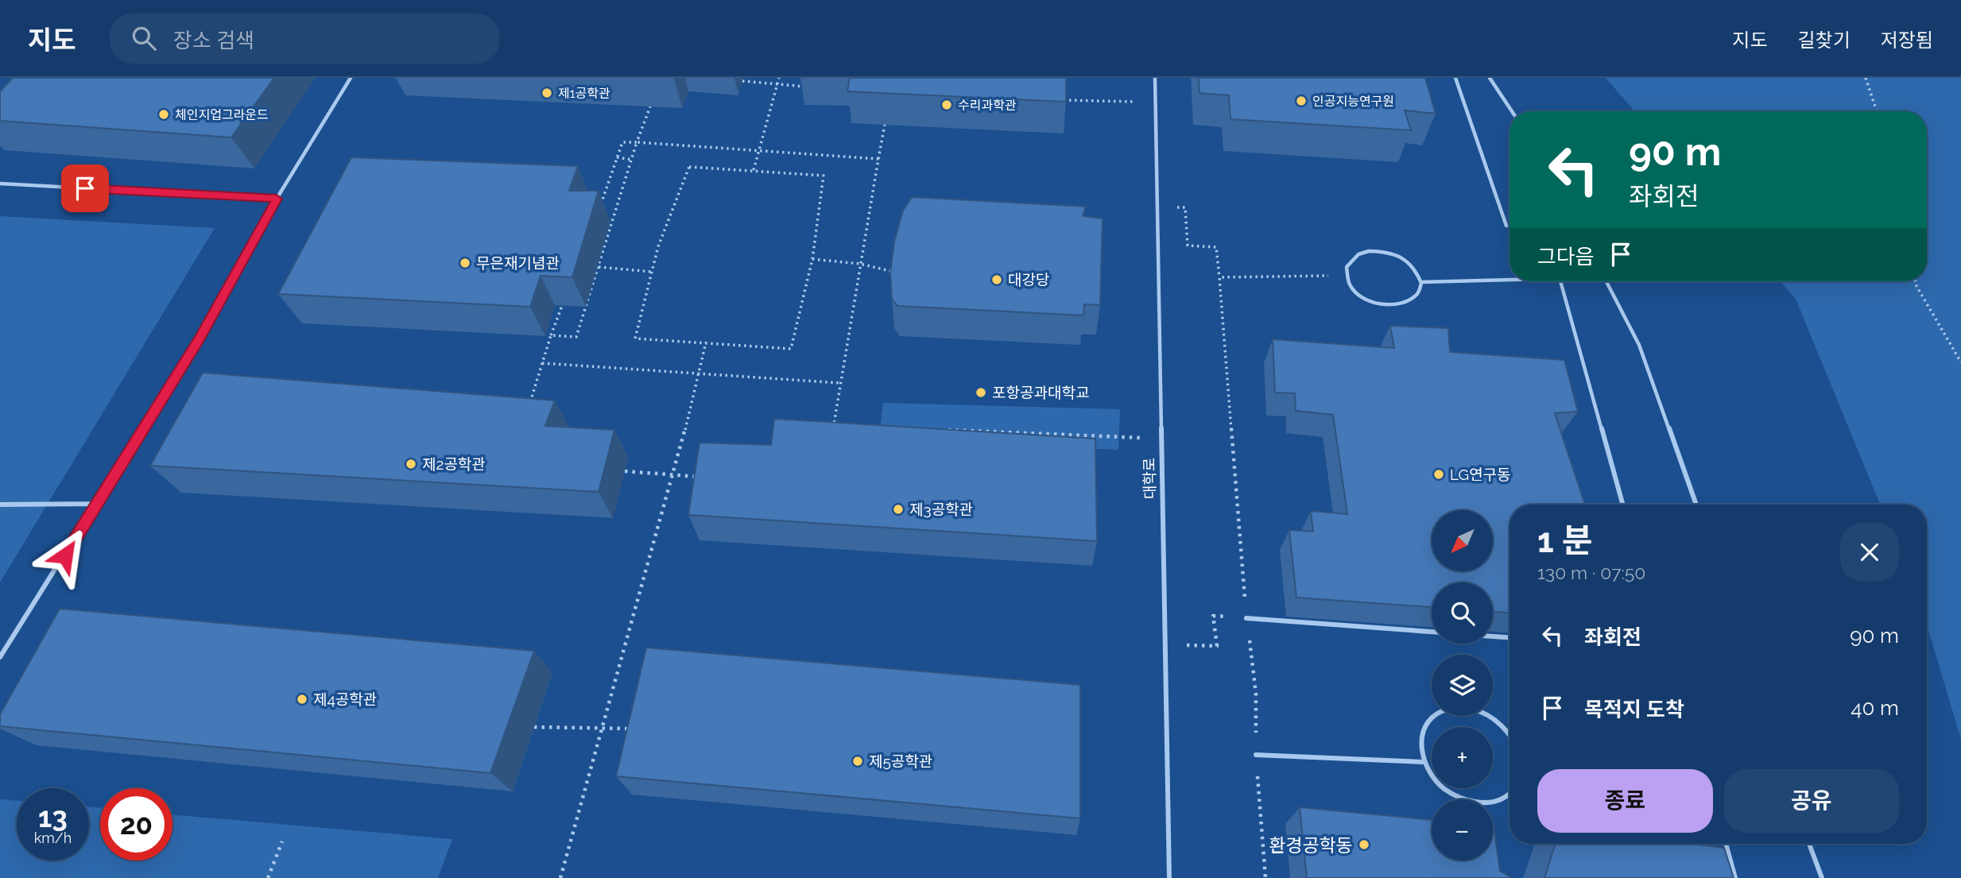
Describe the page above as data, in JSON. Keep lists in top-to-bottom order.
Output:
{
  "streets": {
    "lane": ["대학로"]
  },
  "places": [
    "제1공학관",
    "인공지능연구원",
    "수리과학관",
    "체인지업그라운드",
    "무은재기념관",
    "대강당",
    "포항공과대학교",
    "제2공학관",
    "LG연구동",
    "제3공학관",
    "제4공학관",
    "제5공학관",
    "환경공학동"
  ],
  "north": "bottom left",
  "page": {
    "header": "지도",
    "search": "장소 검색",
    "nav": ["지도", "길찾기", "저장됨"],
    "turn": ["90 m", "좌회전"],
    "then": "그다음",
    "heading": ["1 분", "130 m · 07:50"],
    "map_buttons": ["+", "−"],
    "list": [
      {
        "name": "좌회전",
        "value": "90 m"
      },
      {
        "name": "목적지 도착",
        "value": "40 m"
      }
    ],
    "buttons": ["종료", "공유"],
    "speed": "13 km/h",
    "limit": "20"
  }
}
